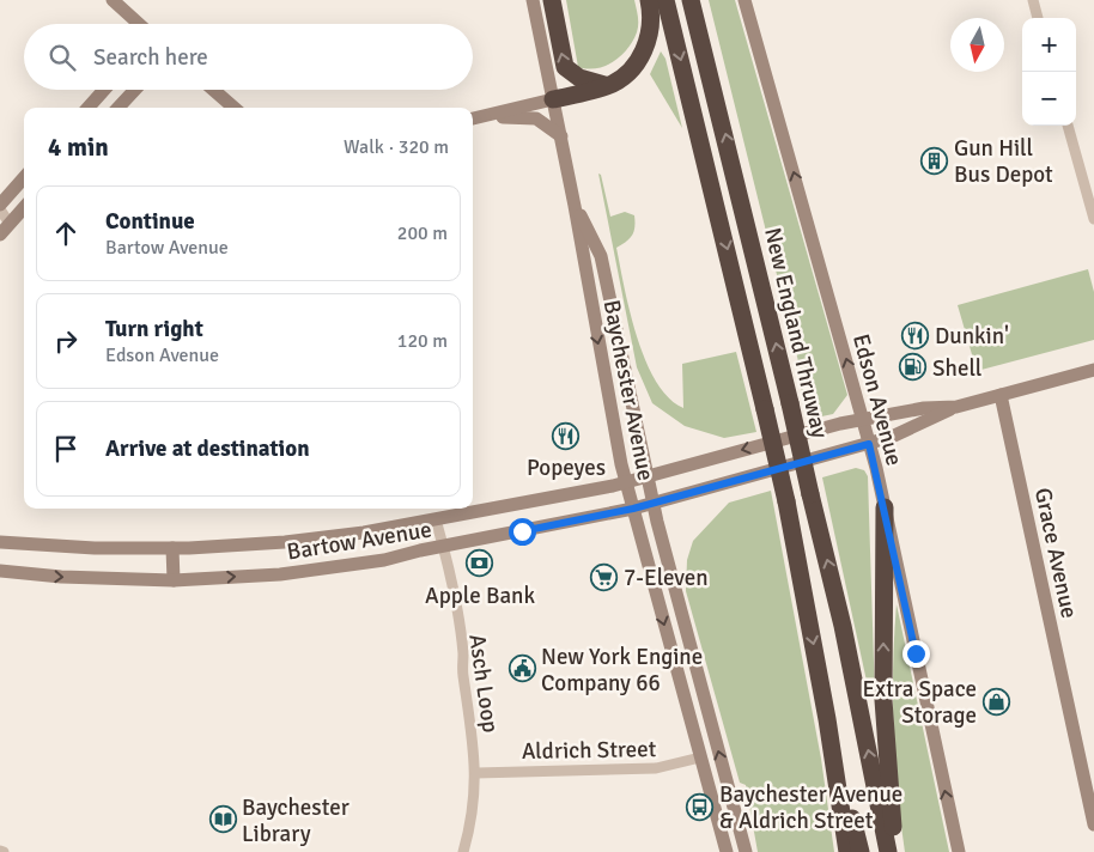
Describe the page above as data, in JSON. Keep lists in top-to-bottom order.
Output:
{
  "streets": {
    "highway": ["New England Thruway"],
    "main road": [
      "Baychester Avenue",
      "Edson Avenue",
      "Bartow Avenue",
      "Grace Avenue"
    ],
    "street": ["Asch Loop", "Aldrich Street"]
  },
  "crossings": [
    ["Baychester Avenue", "Bartow Avenue"],
    ["Baychester Avenue", "Aldrich Street"],
    ["Edson Avenue", "Bartow Avenue"],
    ["Bartow Avenue", "Grace Avenue"],
    ["Bartow Avenue", "Asch Loop"],
    ["Asch Loop", "Aldrich Street"]
  ],
  "one_way": ["Edson Avenue"],
  "places": {
    "building": ["Gun Hill Bus Depot"],
    "restaurant": ["Dunkin'", "Popeyes"],
    "fuel station": ["Shell"],
    "bank": ["Apple Bank"],
    "supermarket": ["7-Eleven"],
    "public building": ["New York Engine Company 66"],
    "shop": ["Extra Space Storage"],
    "bus stop": ["Baychester Avenue & Aldrich Street"],
    "library": ["Baychester Library"]
  },
  "north": "bottom",
  "page": {
    "map_buttons": ["+", "−"],
    "search": "Search here",
    "heading": ["4 min", "Walk · 320 m"],
    "list": [
      ["Continue", "Bartow Avenue", "200 m"],
      ["Turn right", "Edson Avenue", "120 m"],
      "Arrive at destination"
    ]
  }
}
